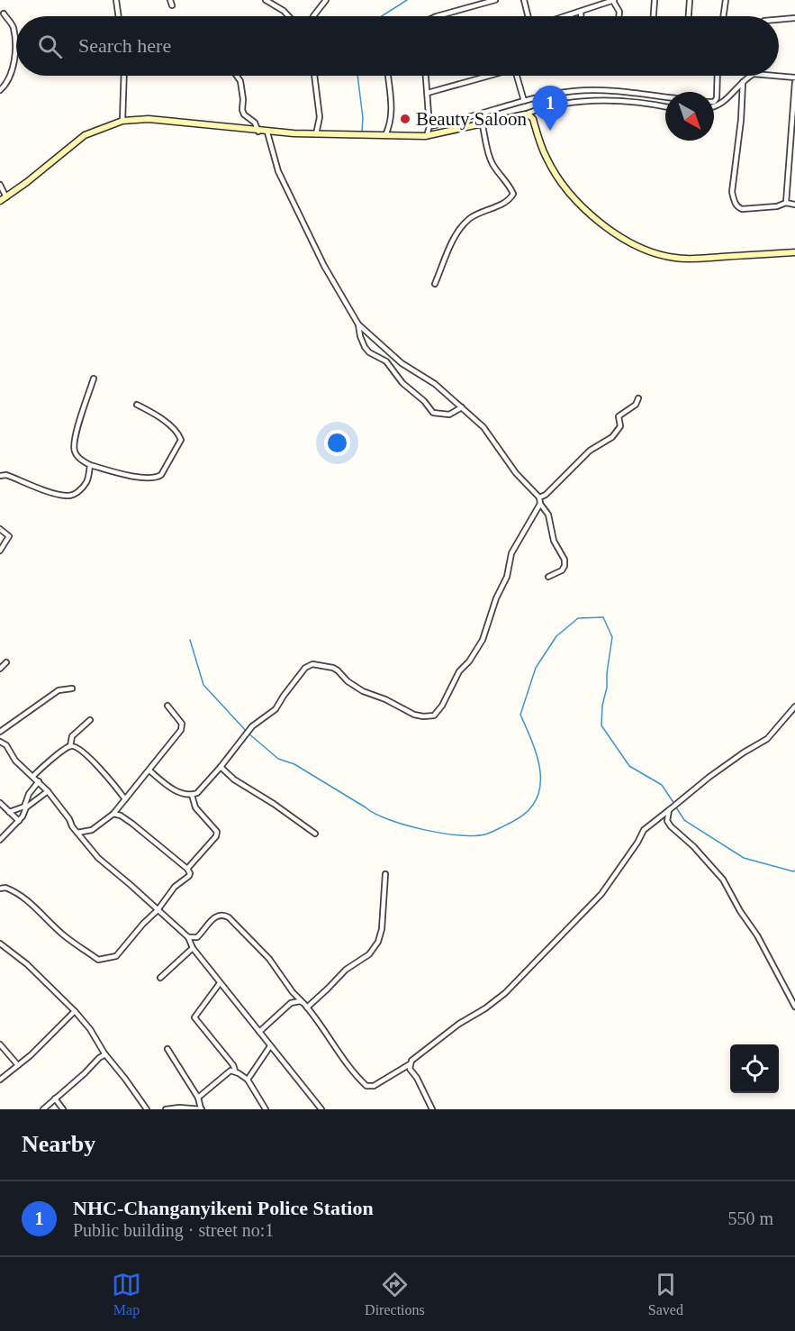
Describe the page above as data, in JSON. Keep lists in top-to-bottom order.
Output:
{
  "places": ["Beauty Saloon"],
  "north": "bottom right",
  "page": {
    "search": "Search here",
    "pins": "1",
    "heading": "Nearby",
    "list": [
      {
        "mark": "1",
        "name": "NHC-Changanyikeni Police Station",
        "note": "Public building · street no:1",
        "value": "550 m"
      }
    ],
    "nav": ["Map", "Directions", "Saved"]
  }
}
